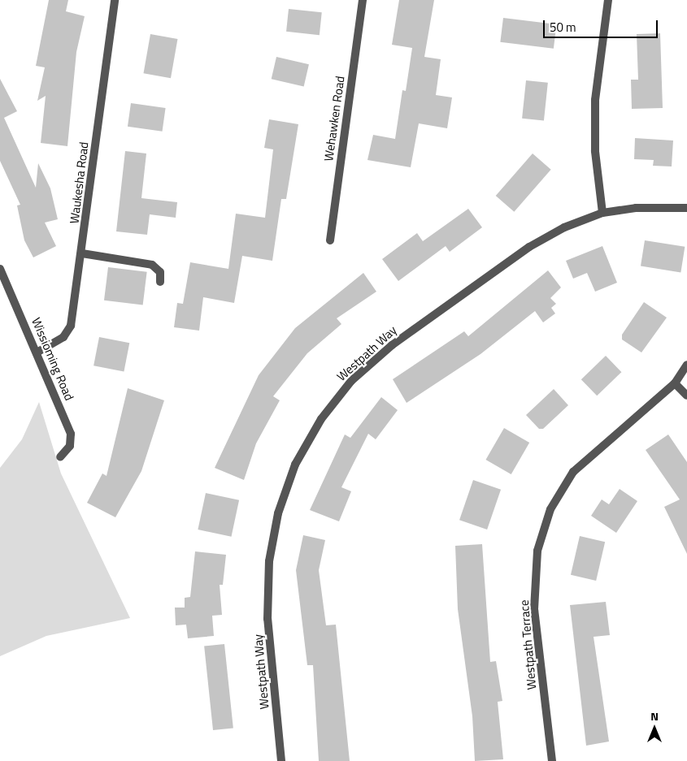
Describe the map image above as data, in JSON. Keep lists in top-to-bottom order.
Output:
{
  "streets": {
    "street": [
      "Wehawken Road",
      "Waukesha Road",
      "Westpath Way",
      "Wissioming Road",
      "Westpath Terrace"
    ]
  },
  "crossings": [
    ["Waukesha Road", "Wissioming Road"]
  ],
  "scale_bar": "50 m",
  "north": "top"
}
